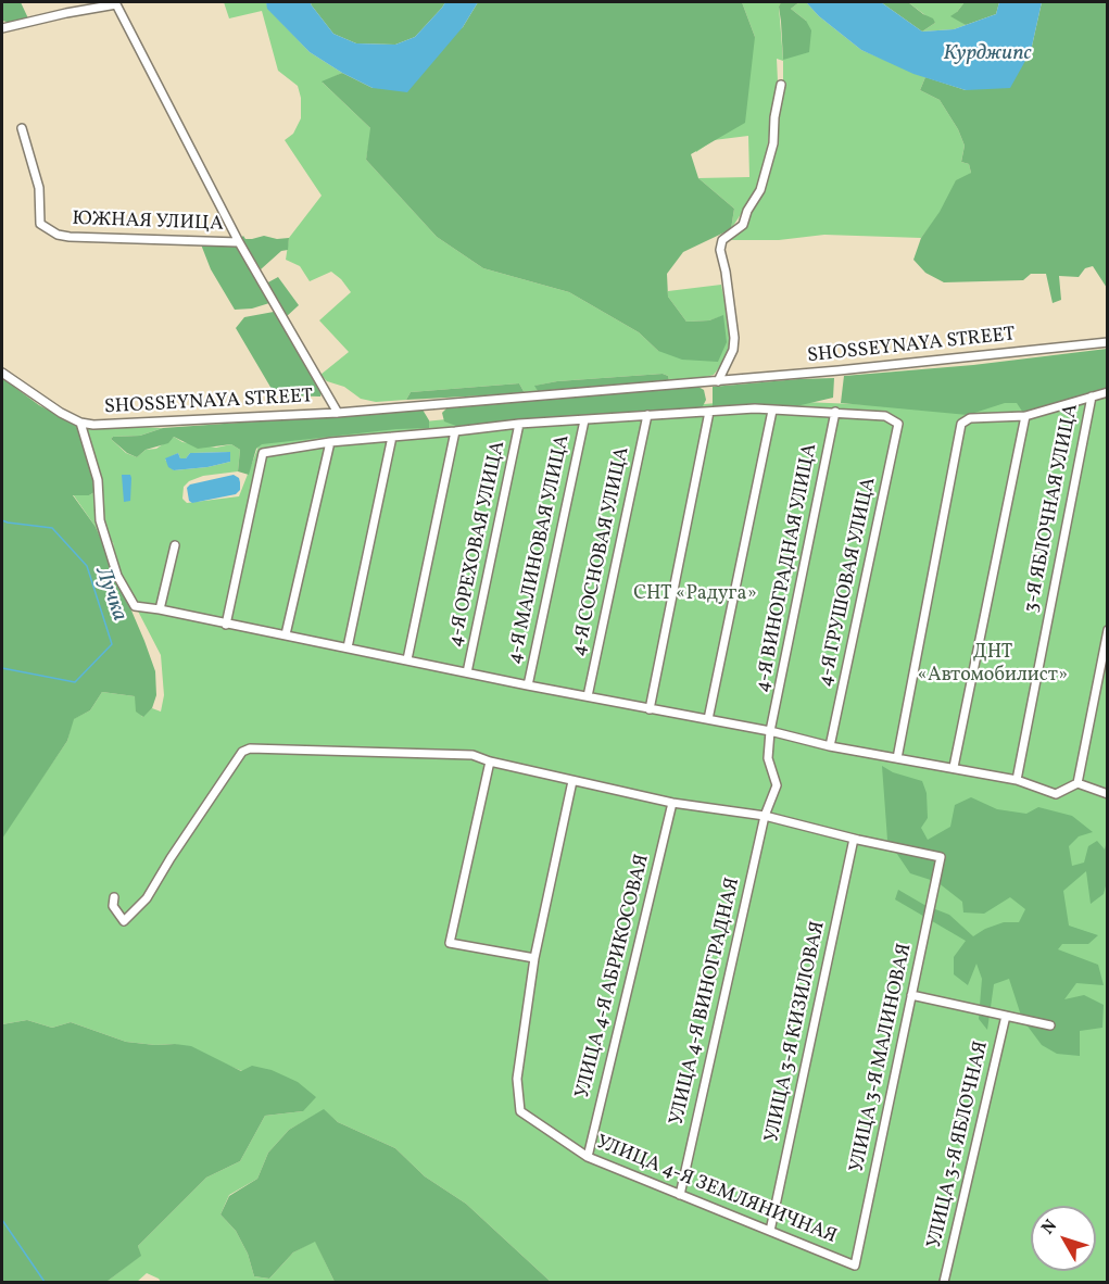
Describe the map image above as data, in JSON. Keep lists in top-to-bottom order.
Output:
{
  "streets": {
    "street": [
      "ЮЖНАЯ УЛИЦА",
      "SHOSSEYNAYA STREET",
      "3-Я ЯБЛОЧНАЯ УЛИЦА",
      "4-Я ОРЕХОВАЯ УЛИЦА",
      "4-Я МАЛИНОВАЯ УЛИЦА",
      "4-Я СОСНОВАЯ УЛИЦА",
      "4-Я ВИНОГРАДНАЯ УЛИЦА",
      "4-Я ГРУШОВАЯ УЛИЦА",
      "УЛИЦА 4-Я АБРИКОСОВАЯ",
      "УЛИЦА 4-Я ВИНОГРАДНАЯ",
      "УЛИЦА 3-Я КИЗИЛОВАЯ",
      "УЛИЦА 3-Я МАЛИНОВАЯ",
      "УЛИЦА 3-Я ЯБЛОЧНАЯ",
      "УЛИЦА 4-Я ЗЕМЛЯНИЧНАЯ"
    ]
  },
  "crossings": [
    ["4-Я ВИНОГРАДНАЯ УЛИЦА", "4-Я ГРУШОВАЯ УЛИЦА"],
    ["4-Я ВИНОГРАДНАЯ УЛИЦА", "УЛИЦА 4-Я ВИНОГРАДНАЯ"],
    ["УЛИЦА 4-Я АБРИКОСОВАЯ", "УЛИЦА 4-Я ЗЕМЛЯНИЧНАЯ"],
    ["УЛИЦА 4-Я ВИНОГРАДНАЯ", "УЛИЦА 4-Я ЗЕМЛЯНИЧНАЯ"],
    ["УЛИЦА 3-Я КИЗИЛОВАЯ", "УЛИЦА 3-Я МАЛИНОВАЯ"],
    ["УЛИЦА 3-Я КИЗИЛОВАЯ", "УЛИЦА 4-Я ЗЕМЛЯНИЧНАЯ"],
    ["УЛИЦА 3-Я МАЛИНОВАЯ", "УЛИЦА 4-Я ЗЕМЛЯНИЧНАЯ"]
  ],
  "water": ["Курджипс", "Лучка"],
  "parks": ["СНТ «Радуга»", "ДНТ «Автомобилист»"],
  "north": "top left"
}
